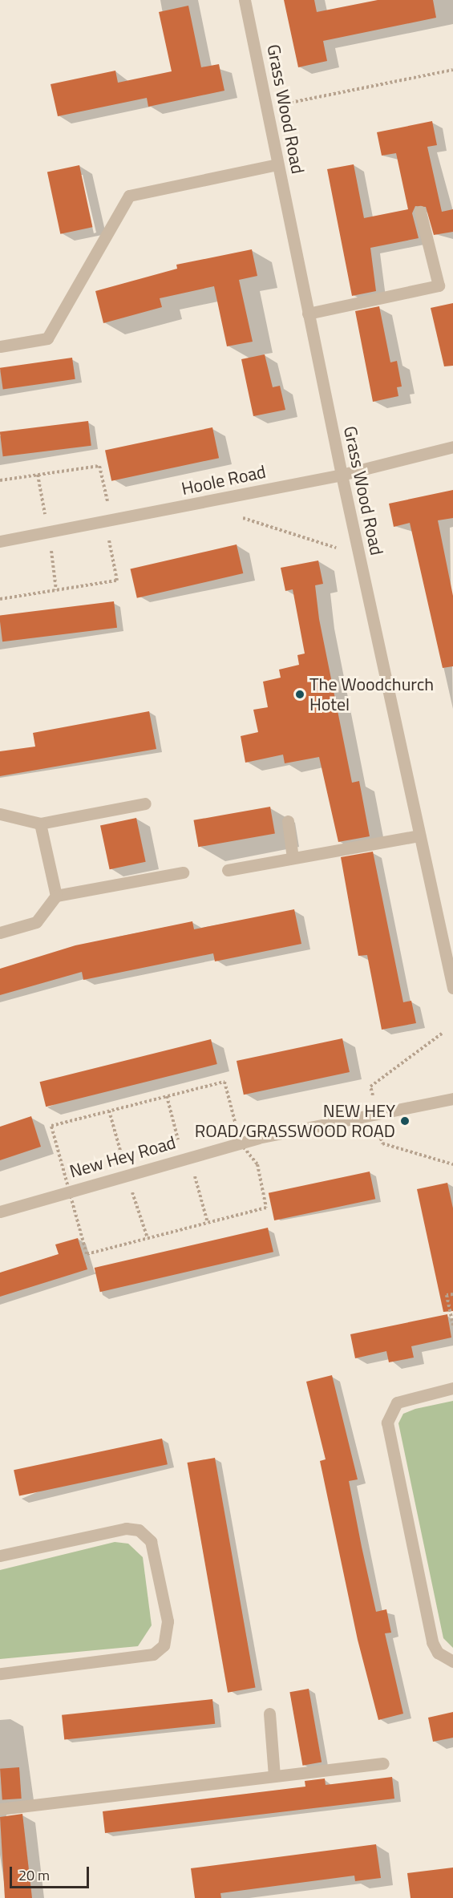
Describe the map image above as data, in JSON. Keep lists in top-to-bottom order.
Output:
{
  "streets": {
    "street": ["Grass Wood Road", "Hoole Road", "New Hey Road"]
  },
  "crossings": [
    ["Grass Wood Road", "Hoole Road"]
  ],
  "places": ["The Woodchurch Hotel", "NEW HEY ROAD/GRASSWOOD ROAD"],
  "scale_bar": "20 m"
}
